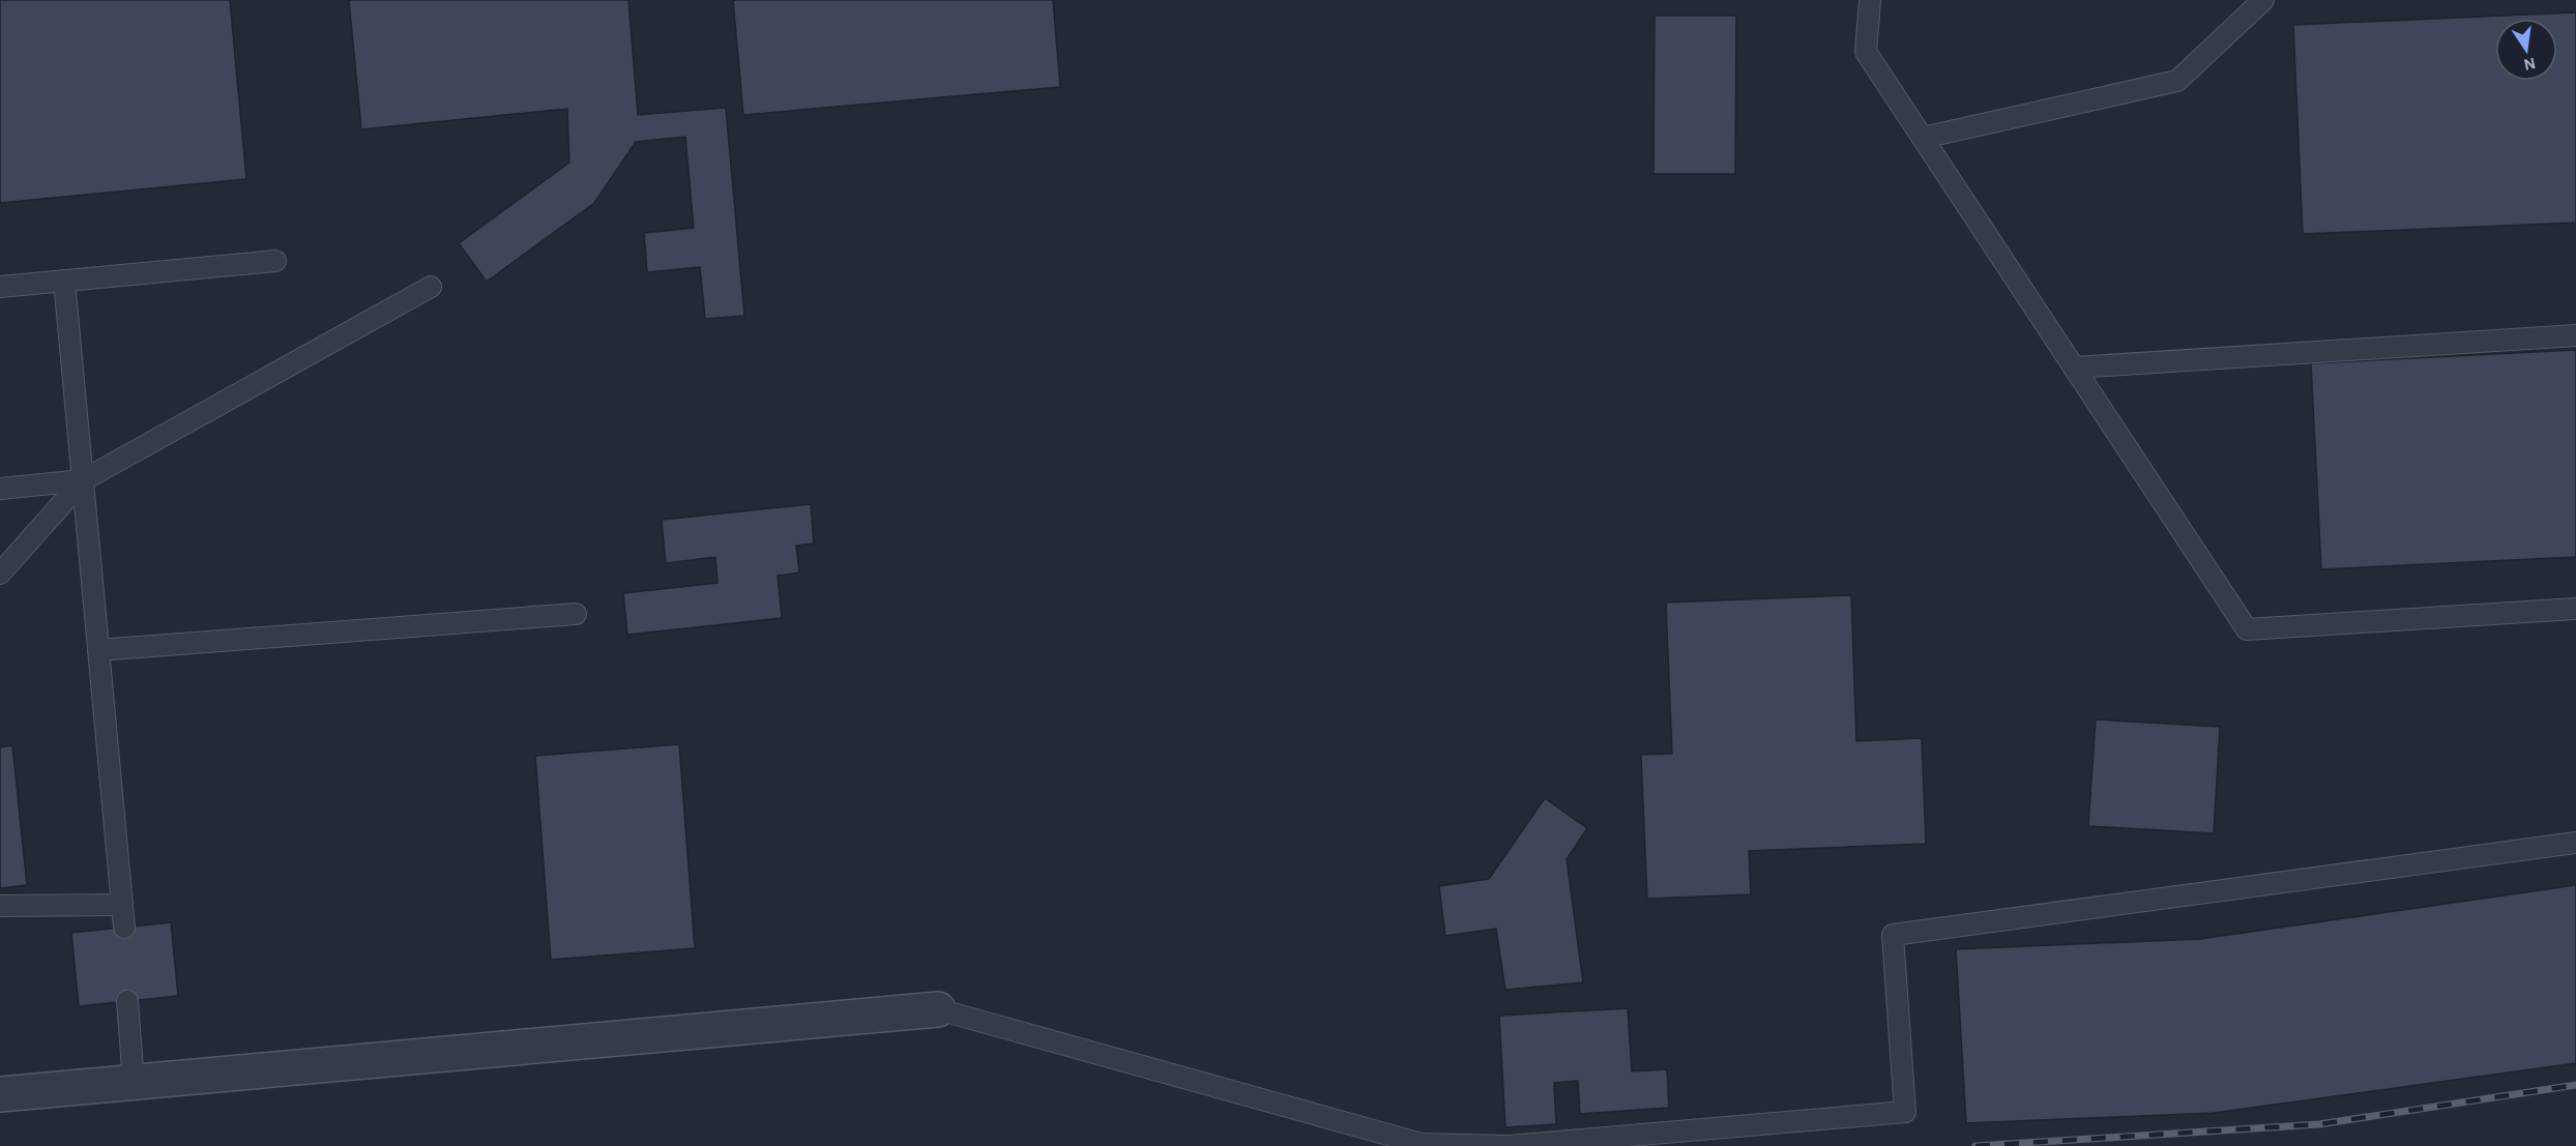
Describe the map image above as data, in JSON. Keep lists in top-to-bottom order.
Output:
{
  "north": "bottom"
}
